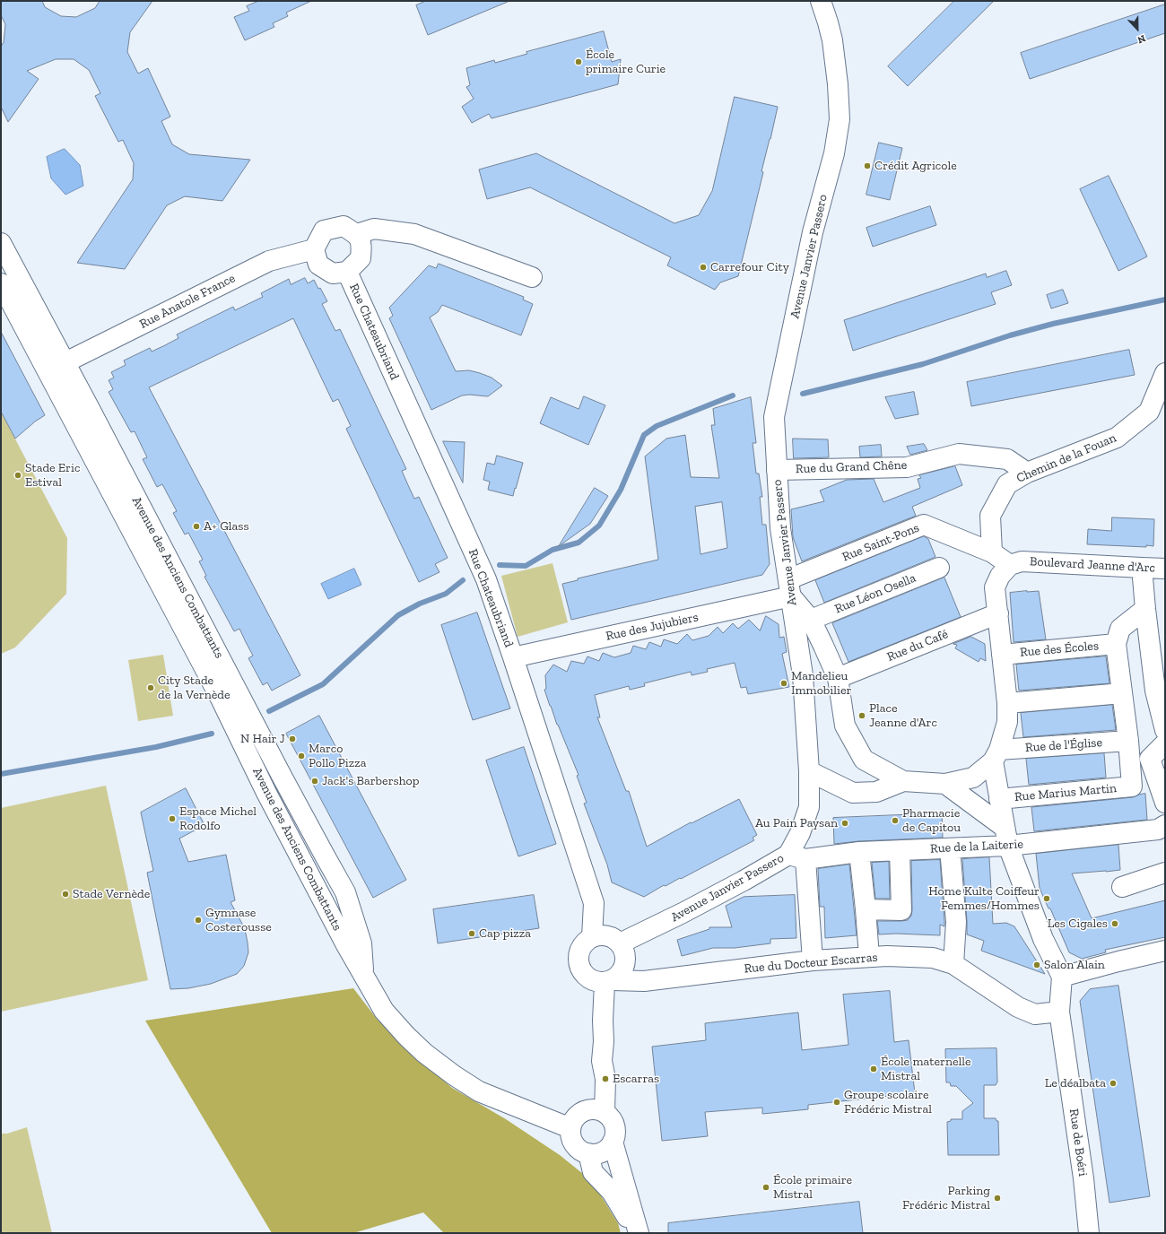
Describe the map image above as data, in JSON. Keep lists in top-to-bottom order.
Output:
{
  "streets": {
    "street": [
      "Avenue Janvier Passero",
      "Rue Anatole France",
      "Rue Chateaubriand",
      "Chemin de la Fouan",
      "Rue du Grand Chêne",
      "Rue Saint-Pons",
      "Boulevard Jeanne d'Arc",
      "Avenue des Anciens Combattants",
      "Rue Léon Osella",
      "Rue des Jujubiers",
      "Rue du Café",
      "Rue des Écoles",
      "Rue de l'Église",
      "Rue Marius Martin",
      "Rue de la Laiterie",
      "Rue du Docteur Escarras",
      "Rue de Boéri"
    ]
  },
  "crossings": [
    ["Avenue Janvier Passero", "Rue Chateaubriand"],
    ["Avenue Janvier Passero", "Rue du Grand Chêne"],
    ["Avenue Janvier Passero", "Rue Saint-Pons"],
    ["Avenue Janvier Passero", "Rue des Jujubiers"],
    ["Avenue Janvier Passero", "Rue de la Laiterie"],
    ["Avenue Janvier Passero", "Rue du Docteur Escarras"],
    ["Rue Anatole France", "Rue Chateaubriand"],
    ["Rue Anatole France", "Avenue des Anciens Combattants"],
    ["Rue Chateaubriand", "Rue des Jujubiers"],
    ["Rue Chateaubriand", "Rue du Docteur Escarras"],
    ["Chemin de la Fouan", "Rue du Grand Chêne"],
    ["Chemin de la Fouan", "Rue Saint-Pons"],
    ["Rue Saint-Pons", "Rue des Jujubiers"],
    ["Rue de l'Église", "Rue Marius Martin"],
    ["Rue du Docteur Escarras", "Rue de Boéri"]
  ],
  "places": [
    "École primaire Curie",
    "Crédit Agricole",
    "Carrefour City",
    "Stade Eric Estival",
    "A+ Glass",
    "Mandelieu Immobilier",
    "City Stade de la Vernède",
    "Place Jeanne d'Arc",
    "N Hair J",
    "Marco Pollo Pizza",
    "Jack's Barbershop",
    "Espace Michel Rodolfo",
    "Pharmacie de Capitou",
    "Au Pain Paysan",
    "Stade Vernède",
    "Home Kulte Coiffeur Femmes/Hommes",
    "Gymnase Costerousse",
    "Les Cigales",
    "Cap pizza",
    "Salon Alain",
    "École maternelle Mistral",
    "Escarras",
    "Le déalbata",
    "Groupe scolaire Frédéric Mistral",
    "École primaire Mistral",
    "Parking Frédéric Mistral"
  ],
  "north": "bottom"
}
